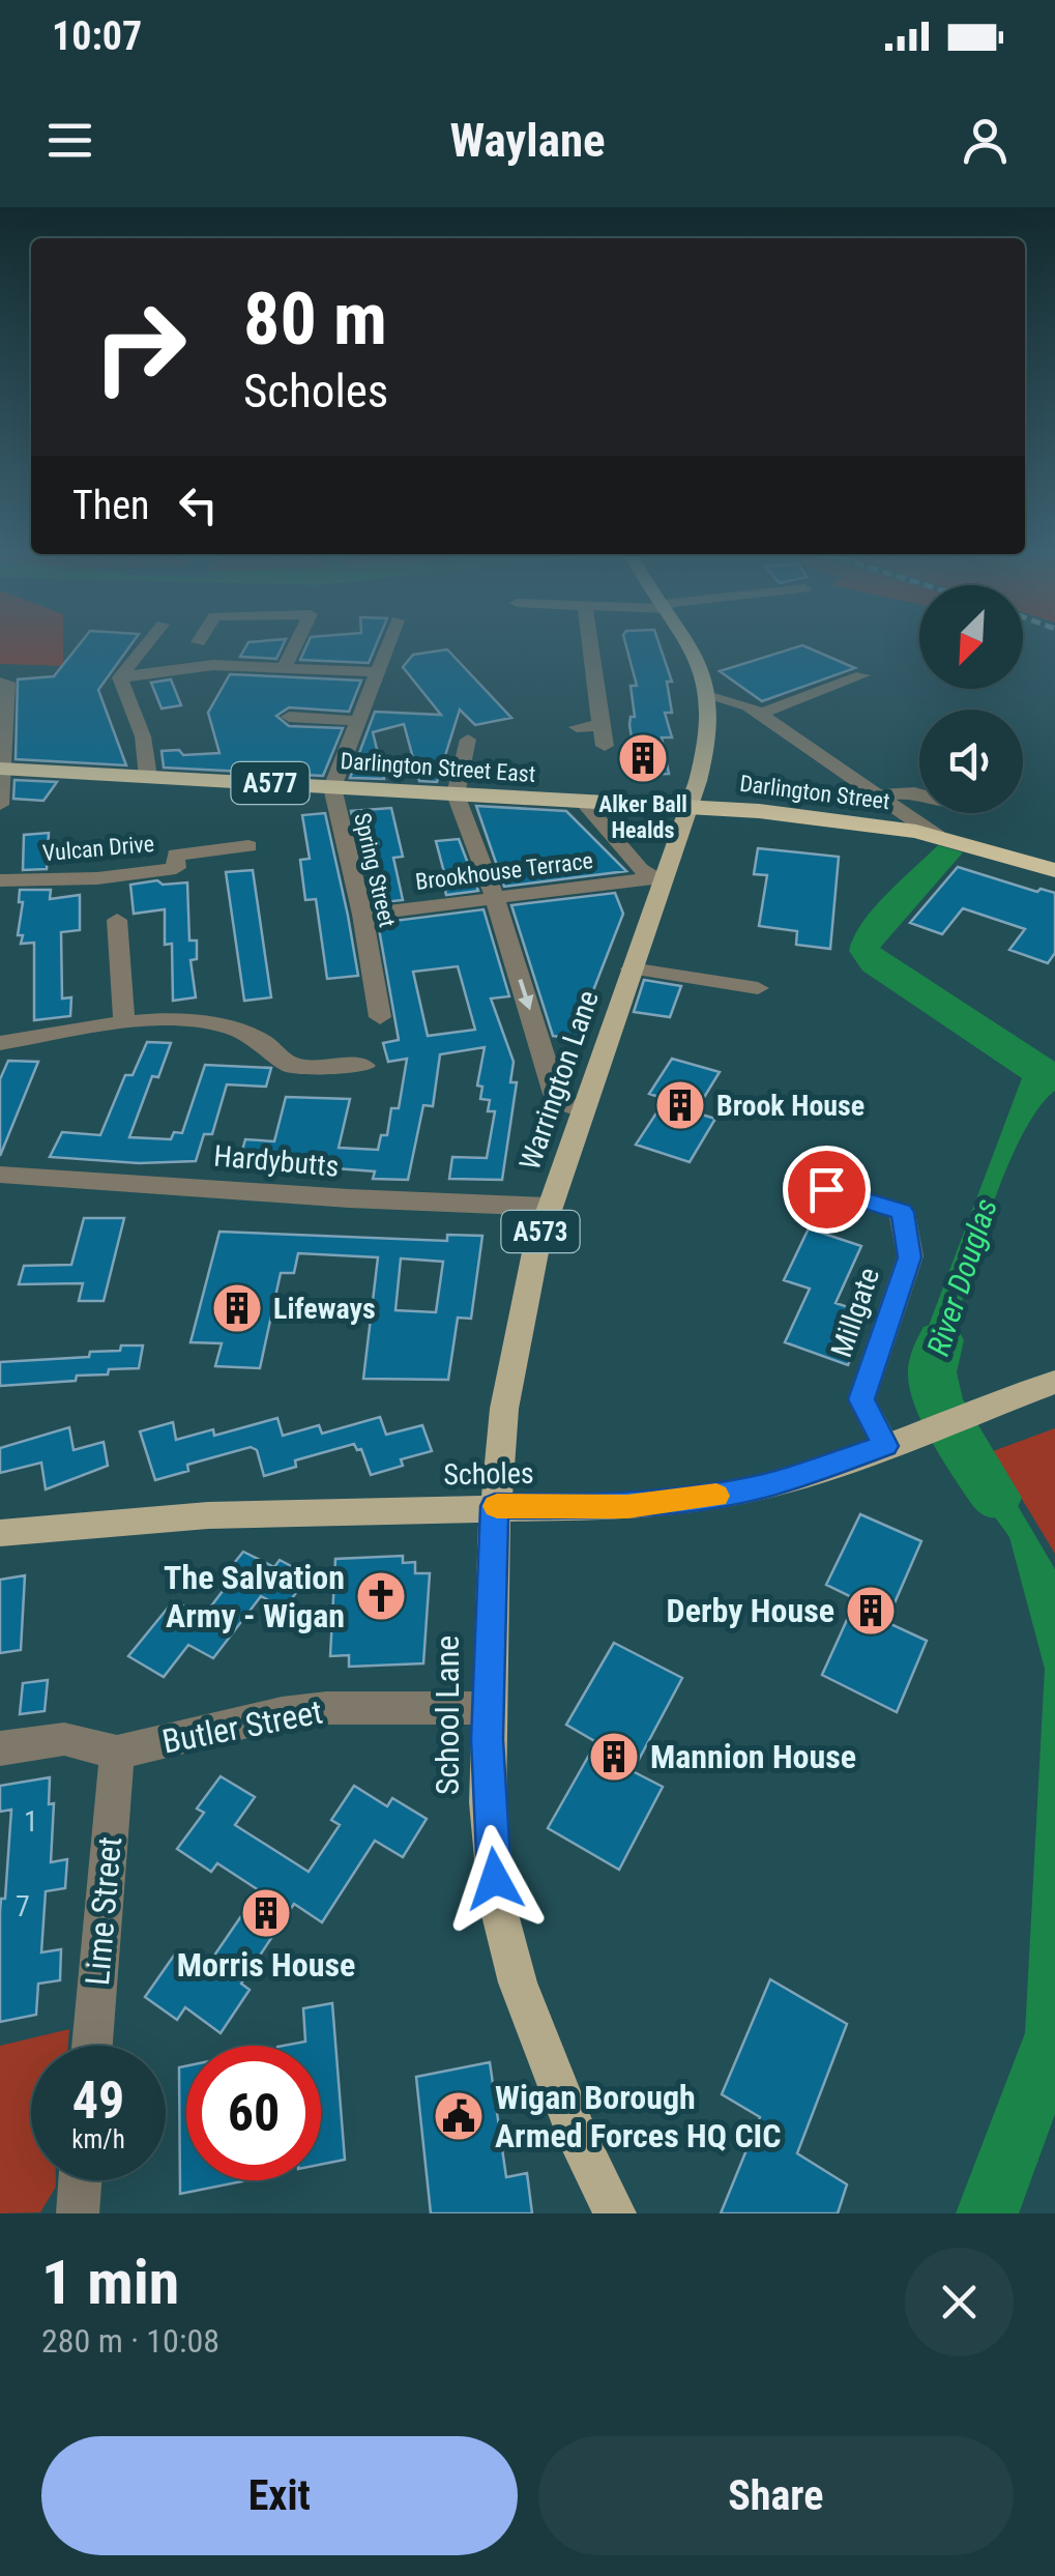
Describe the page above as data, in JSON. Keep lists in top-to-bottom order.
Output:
{
  "streets": {
    "highway": ["Darlington Street East", "A577", "Darlington Street"],
    "main road": [
      "Warrington Lane",
      "A573",
      "Scholes",
      "School Lane"
    ],
    "street": [
      "Vulcan Drive",
      "Spring Street",
      "Brookhouse Terrace",
      "Hardybutts",
      "Millgate",
      "Butler Street",
      "Lime Street"
    ]
  },
  "crossings": [
    ["Darlington Street East", "Darlington Street"],
    ["Darlington Street East", "Spring Street"],
    ["Darlington Street East", "Warrington Lane"],
    ["Darlington Street East", "A573"],
    ["Darlington Street", "Warrington Lane"],
    ["Darlington Street", "A573"],
    ["Spring Street", "Brookhouse Terrace"],
    ["Brookhouse Terrace", "Warrington Lane"],
    ["Warrington Lane", "Hardybutts"],
    ["Warrington Lane", "A573"],
    ["Warrington Lane", "Scholes"],
    ["Warrington Lane", "School Lane"],
    ["Millgate", "Scholes"],
    ["Scholes", "School Lane"],
    ["School Lane", "Butler Street"],
    ["Butler Street", "Lime Street"]
  ],
  "water": ["River Douglas"],
  "places": {
    "building": [
      "Alker Ball Healds",
      "Brook House",
      "Lifeways",
      "Derby House",
      "Mannion House",
      "Morris House"
    ],
    "church": ["The Salvation Army - Wigan"],
    "public building": ["Wigan Borough Armed Forces HQ CIC"]
  },
  "house_numbers": ["1", "7"],
  "north": "bottom left",
  "page": {
    "status": "10:07",
    "header": "Waylane",
    "turn": ["80 m", "Scholes"],
    "then": "Then",
    "speed": "49 km/h",
    "limit": "60",
    "heading": ["1 min", "280 m · 10:08"],
    "buttons": ["Exit", "Share"]
  }
}
